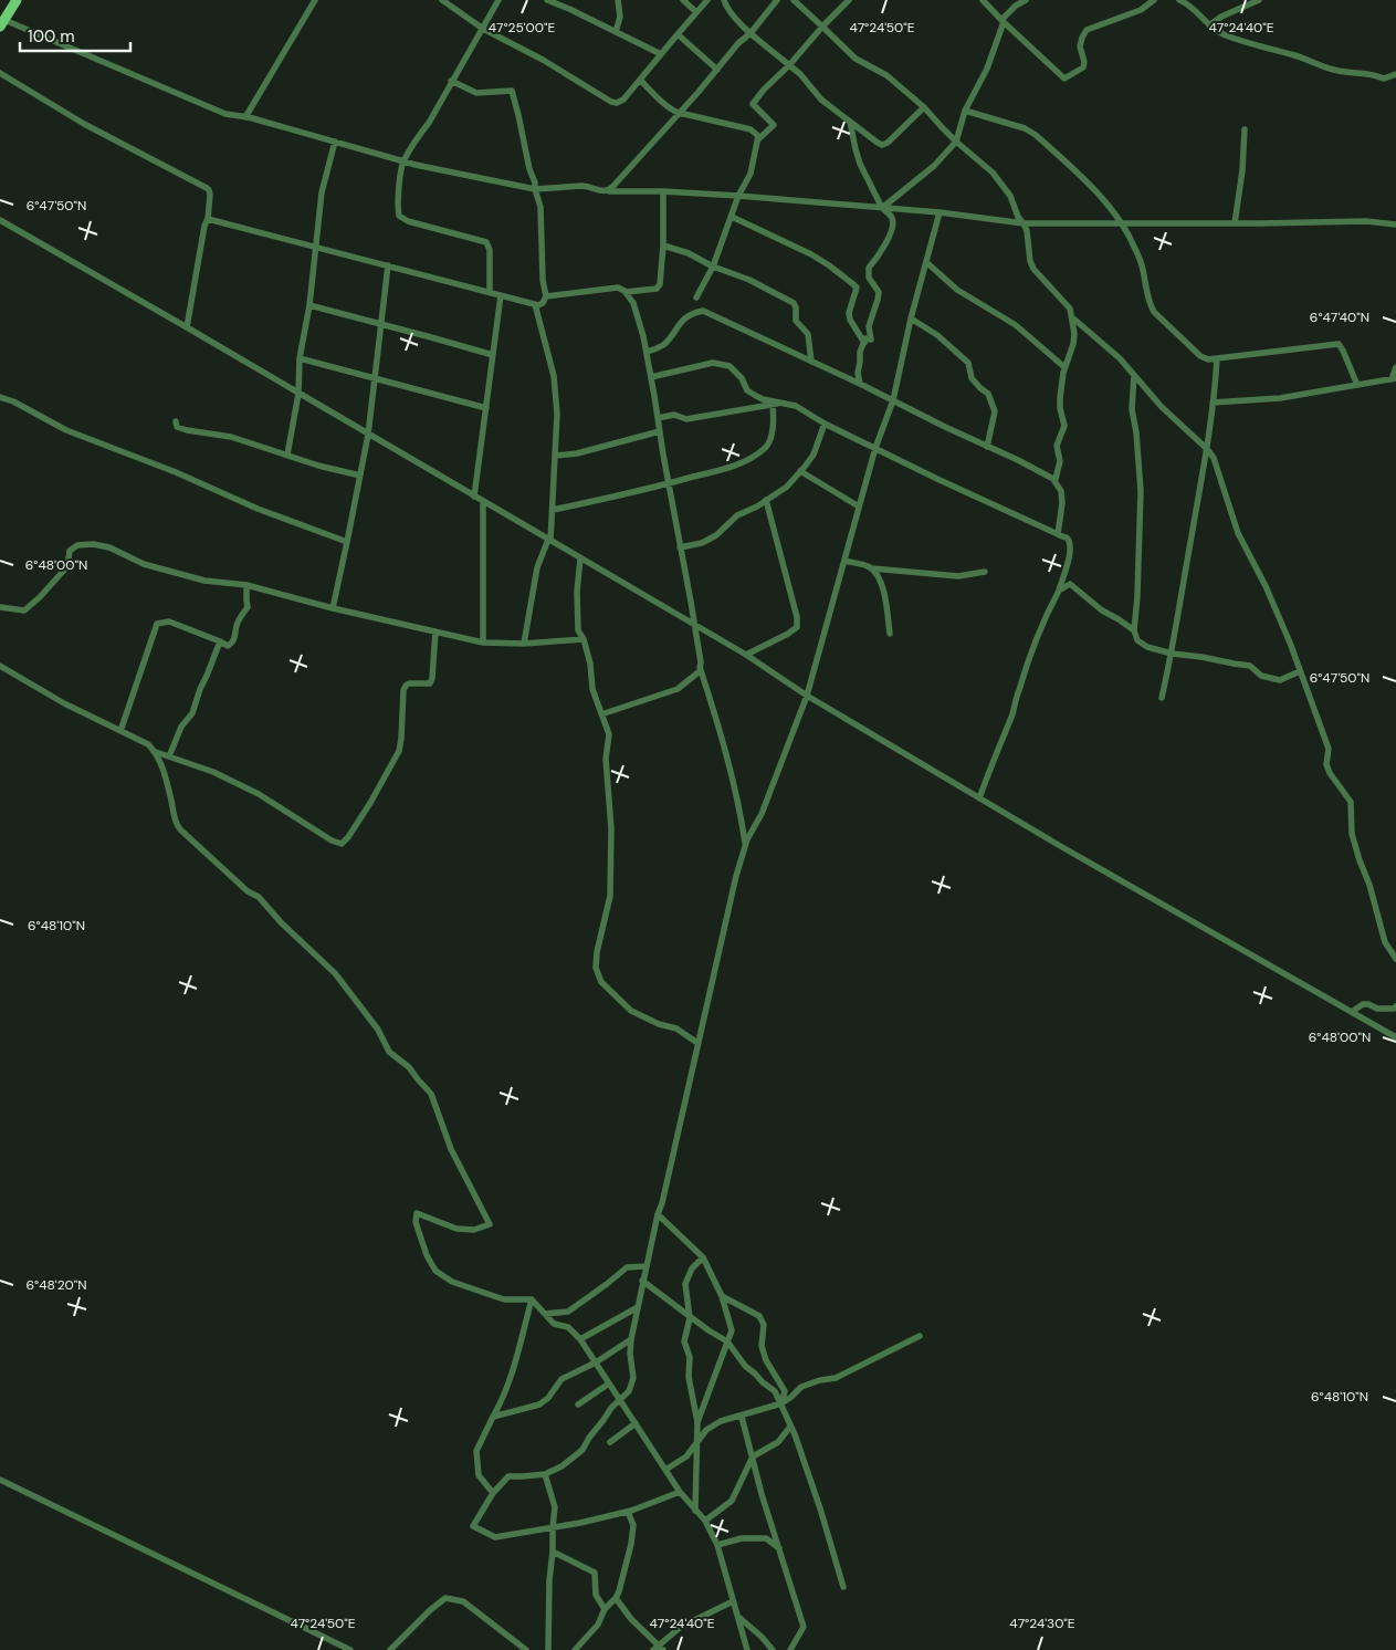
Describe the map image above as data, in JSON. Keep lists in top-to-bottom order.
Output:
{
  "scale_bar": "100 m",
  "coordinates": [
    "47°25'00\"E",
    "47°24'50\"E",
    "47°24'40\"E",
    "6°47'50\"N",
    "6°47'40\"N",
    "6°48'00\"N",
    "6°48'10\"N",
    "6°48'20\"N",
    "47°24'30\"E"
  ]
}
